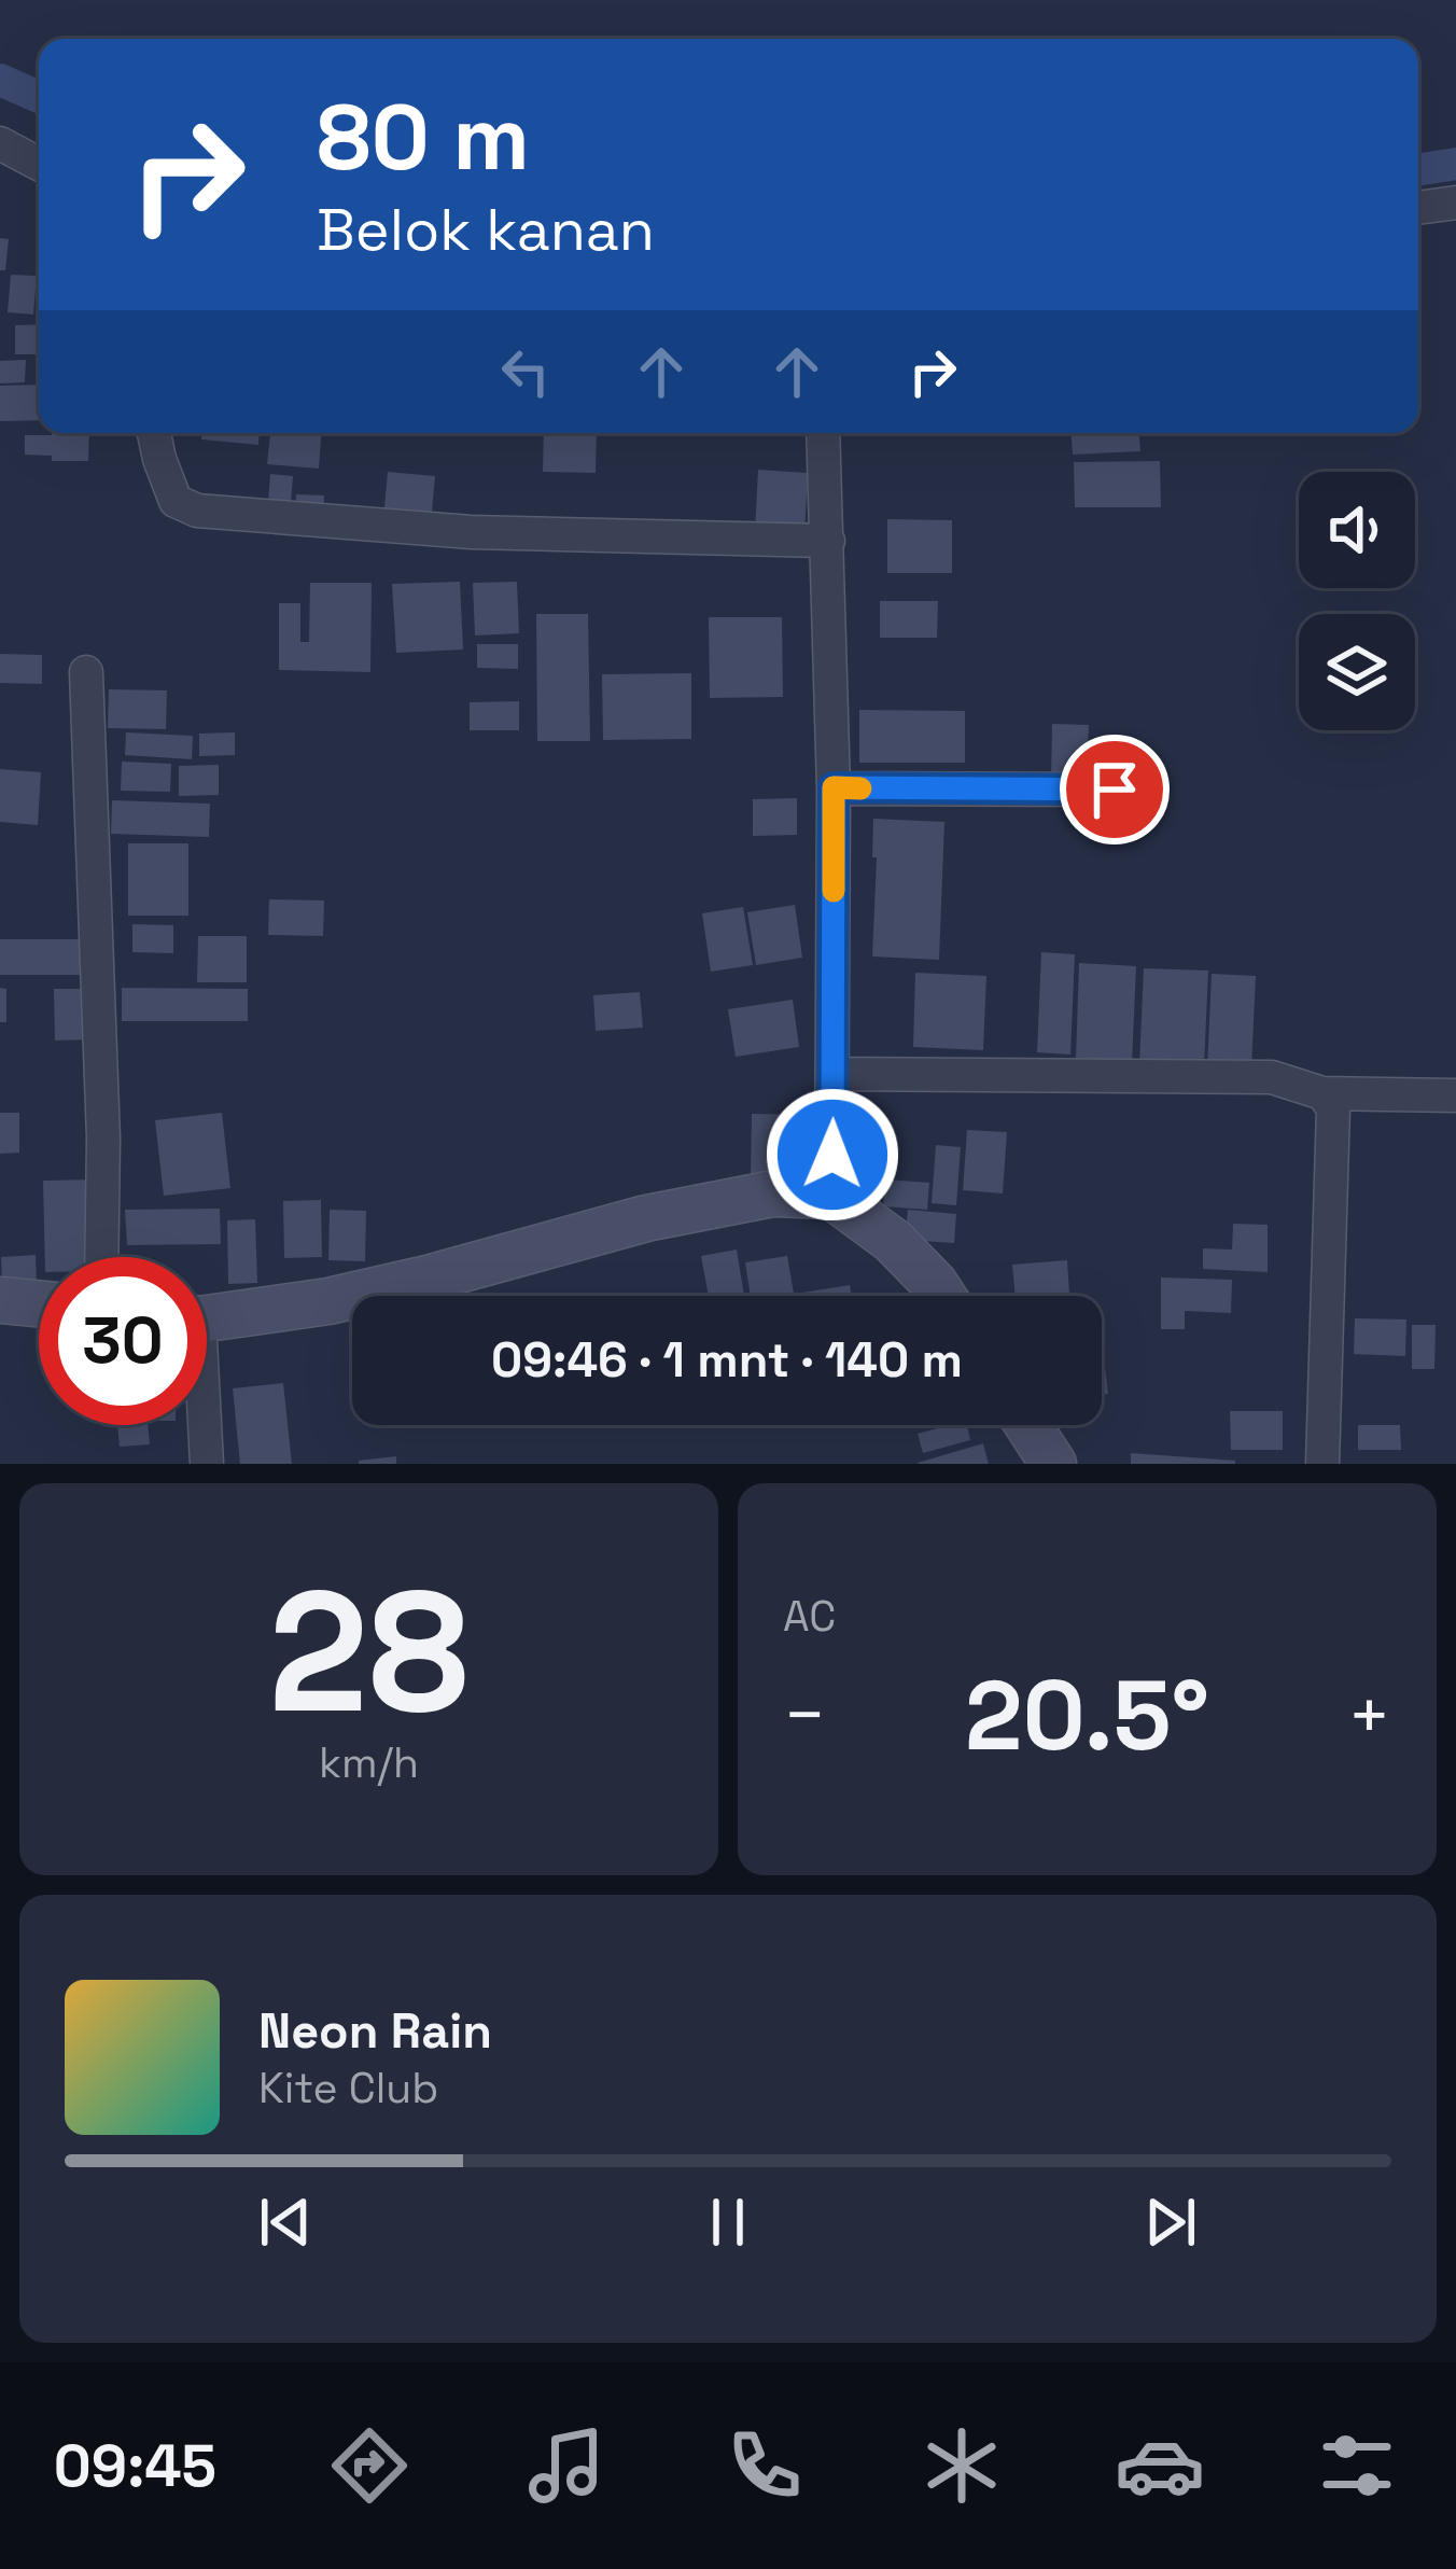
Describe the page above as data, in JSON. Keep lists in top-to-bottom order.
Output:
{
  "page": {
    "turn": ["80 m", "Belok kanan"],
    "limit": "30",
    "trip": "09:46 · 1 mnt · 140 m",
    "tile": [
      ["28", "km/h"],
      "AC"
    ],
    "heat": ["−", "20.5°", "+"],
    "song": ["Neon Rain", "Kite Club"],
    "tabs": "09:45"
  }
}
